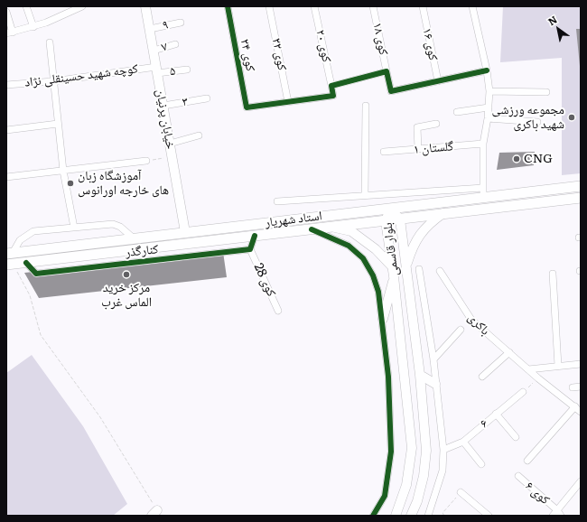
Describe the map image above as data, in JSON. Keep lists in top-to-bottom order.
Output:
{
  "streets": {
    "main road": ["خیابان پرنیان", "استاد شهریار", "بلوار قاسمی"],
    "street": [
      "۹",
      "کوی ۱۸",
      "کوی ۱۶",
      "کوی ۲۰",
      "۷",
      "کوی ۲۲",
      "کوی ۲۴",
      "۵",
      "کوچه شهید حسینقلی نژاد",
      "۳",
      "۱ گلستان",
      "کنارگذر",
      "کوی 28",
      "باکری",
      "۶",
      "کوی ۶"
    ]
  },
  "crossings": [
    ["۹", "خیابان پرنیان"],
    ["کوی ۱۸", "کوی ۱۶"],
    ["۷", "خیابان پرنیان"],
    ["کوی ۲۲", "کوی ۲۴"],
    ["۵", "کوچه شهید حسینقلی نژاد"],
    ["۵", "خیابان پرنیان"],
    ["کوچه شهید حسینقلی نژاد", "خیابان پرنیان"],
    ["۳", "خیابان پرنیان"],
    ["خیابان پرنیان", "استاد شهریار"],
    ["استاد شهریار", "بلوار قاسمی"],
    ["استاد شهریار", "کنارگذر"],
    ["کنارگذر", "کوی 28"]
  ],
  "places": [
    "مجموعه ورزشی شهید باکری",
    "CNG",
    "آموزشگاه زبان های خارجه اورانوس",
    "مرکز خرید الماس غرب"
  ],
  "north": "top left"
}
